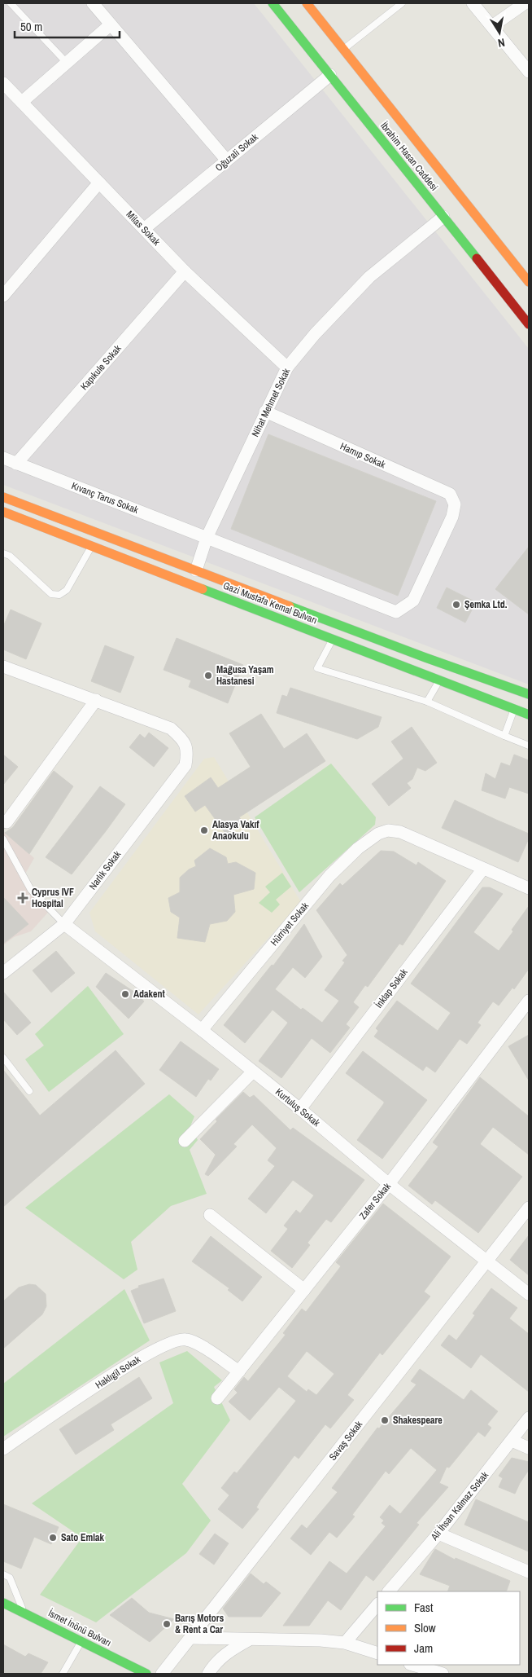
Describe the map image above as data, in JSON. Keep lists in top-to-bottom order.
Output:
{
  "streets": {
    "main road": ["İbrahim Hasan Caddesi", "Gazi Mustafa Kemal Bulvarı", "İsmet İnönü Bulvarı"],
    "street": [
      "Oğuzali Sokak",
      "Milas Sokak",
      "Kapıkule Sokak",
      "Nihat Mehmet Sokak",
      "Harnıp Sokak",
      "Kıvanç Tarus Sokak",
      "Narlık Sokak",
      "Hürriyet Sokak",
      "İnklap Sokak",
      "Kurtuluş Sokak",
      "Zafer Sokak",
      "Haklıgil Sokak",
      "Savaş Sokak",
      "Ali İhsan Kalmaz Sokak"
    ]
  },
  "crossings": [
    ["Oğuzali Sokak", "İbrahim Hasan Caddesi"],
    ["Oğuzali Sokak", "Milas Sokak"],
    ["İbrahim Hasan Caddesi", "Nihat Mehmet Sokak"],
    ["Milas Sokak", "Kapıkule Sokak"],
    ["Milas Sokak", "Nihat Mehmet Sokak"],
    ["Kapıkule Sokak", "Kıvanç Tarus Sokak"],
    ["Nihat Mehmet Sokak", "Harnıp Sokak"],
    ["Nihat Mehmet Sokak", "Kıvanç Tarus Sokak"],
    ["Nihat Mehmet Sokak", "Gazi Mustafa Kemal Bulvarı"],
    ["Harnıp Sokak", "Kıvanç Tarus Sokak"],
    ["Narlık Sokak", "Kurtuluş Sokak"],
    ["Hürriyet Sokak", "İnklap Sokak"],
    ["Hürriyet Sokak", "Kurtuluş Sokak"],
    ["İnklap Sokak", "Kurtuluş Sokak"],
    ["Kurtuluş Sokak", "Zafer Sokak"],
    ["Kurtuluş Sokak", "Savaş Sokak"],
    ["Zafer Sokak", "Haklıgil Sokak"]
  ],
  "places": {
    "other": [
      "Şemka Ltd.",
      "Mağusa Yaşam Hastanesi",
      "Alasya Vakıf Anaokulu",
      "Adakent",
      "Shakespeare",
      "Sato Emlak",
      "Barış Motors & Rent a Car"
    ],
    "health": ["Cyprus IVF Hospital"]
  },
  "legend": ["Fast", "Slow", "Jam"],
  "scale_bar": "50 m",
  "north": "bottom"
}
